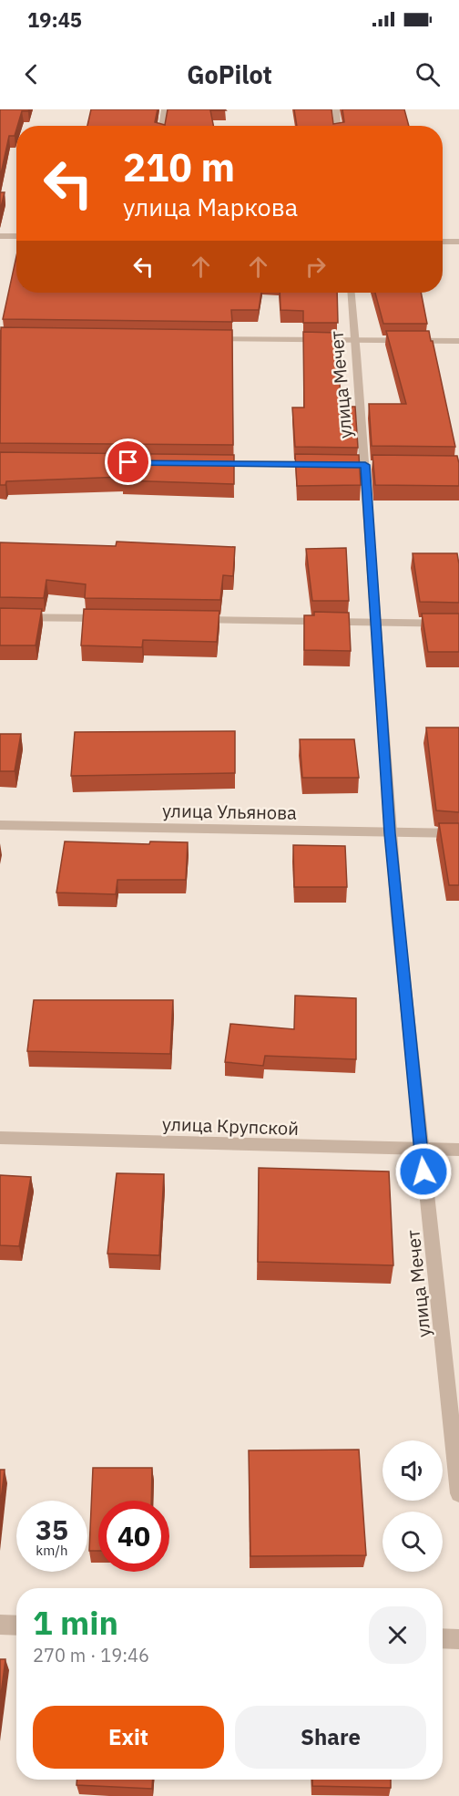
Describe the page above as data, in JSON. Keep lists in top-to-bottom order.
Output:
{
  "streets": {
    "street": ["улица Мечет", "улица Ульянова", "улица Крупской"]
  },
  "crossings": [
    ["улица Мечет", "улица Ульянова"],
    ["улица Мечет", "улица Крупской"]
  ],
  "page": {
    "status": "19:45",
    "header": "GoPilot",
    "turn": ["210 m", "улица Маркова"],
    "speed": "35 km/h",
    "limit": "40",
    "heading": ["1 min", "270 m · 19:46"],
    "buttons": ["Exit", "Share"]
  }
}
